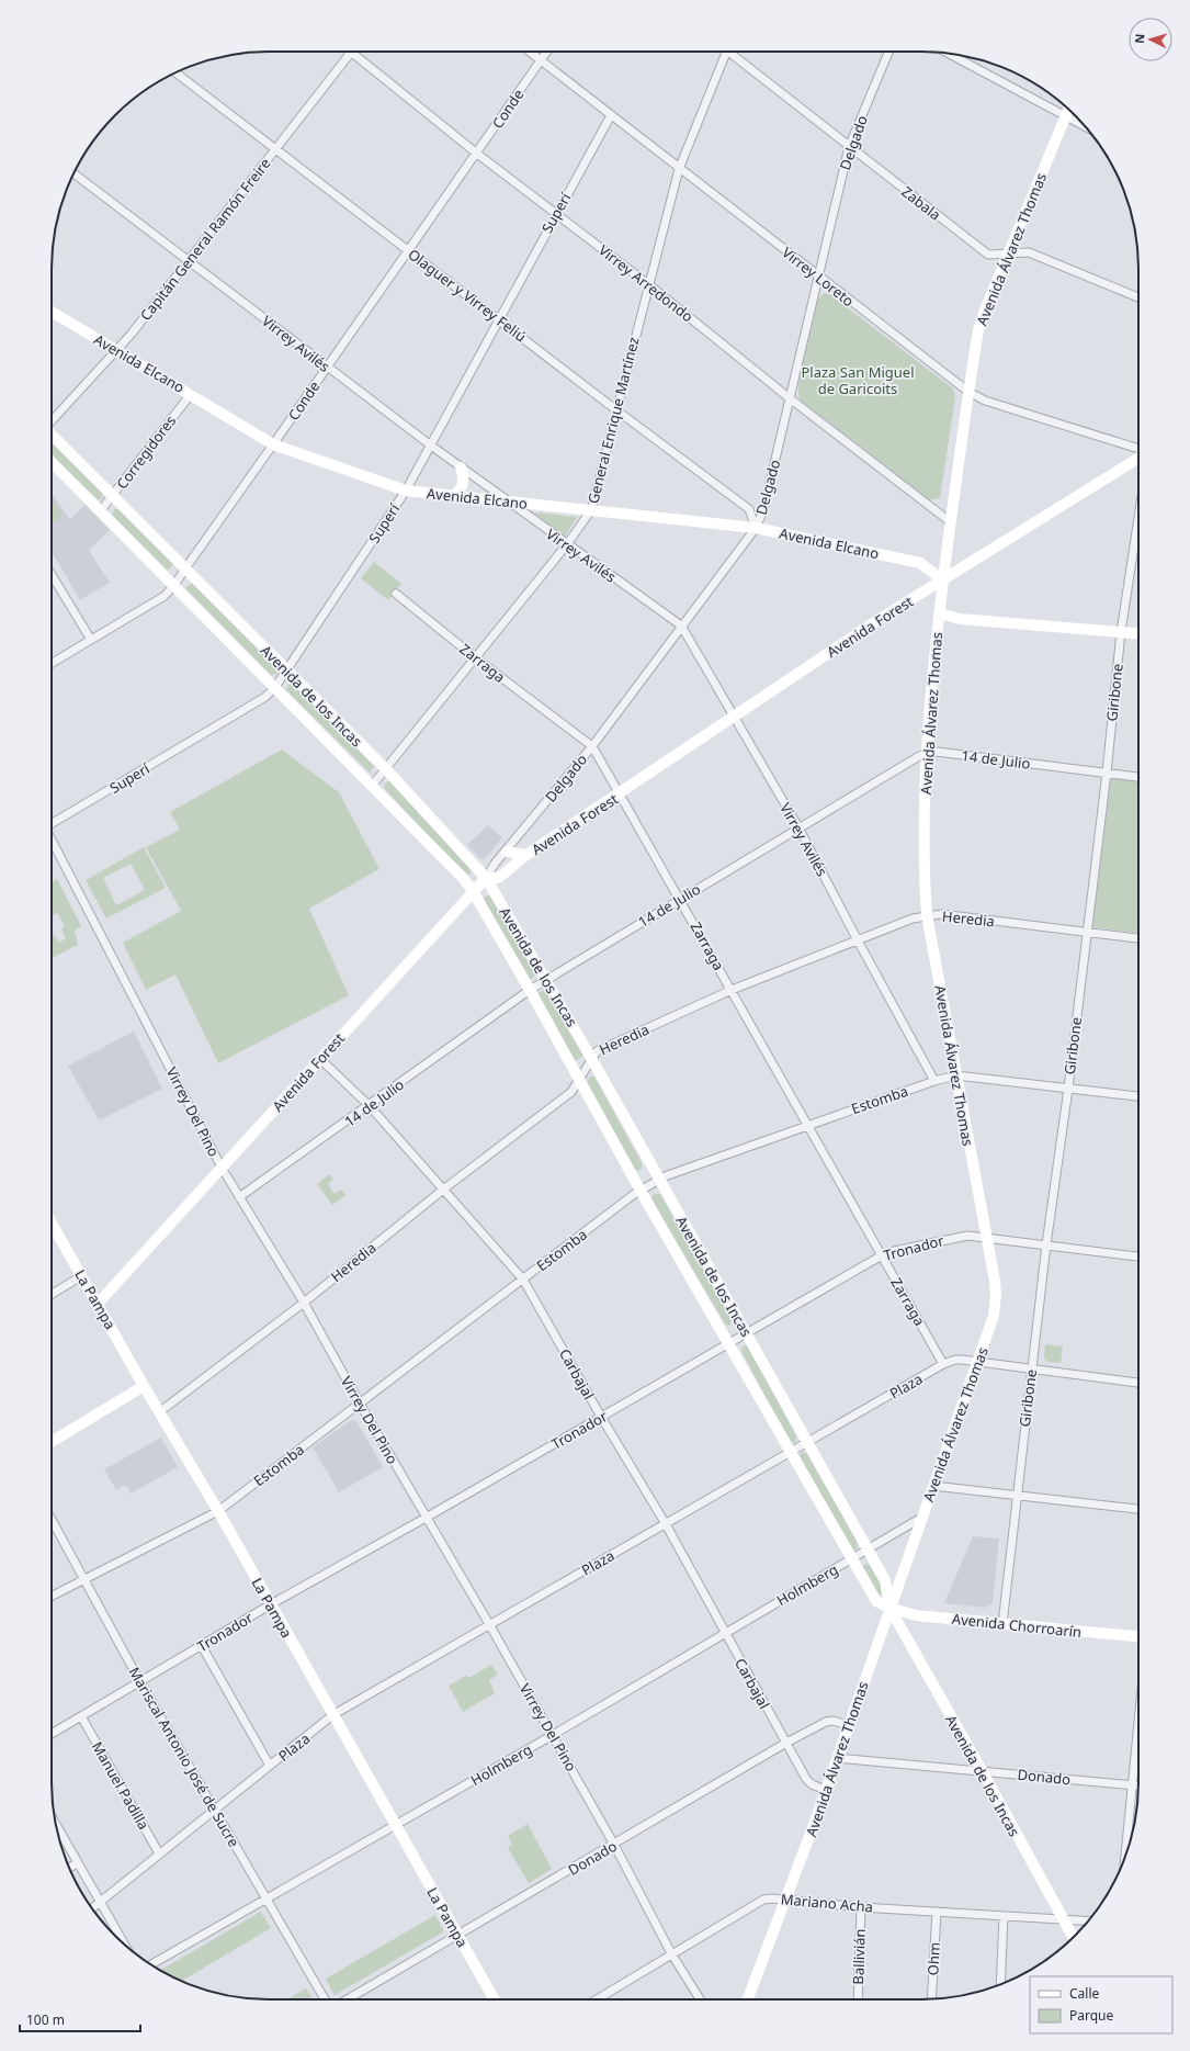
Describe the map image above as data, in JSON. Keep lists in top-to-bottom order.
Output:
{
  "streets": {
    "main road": [
      "Avenida Álvarez Thomas",
      "Avenida Elcano",
      "Avenida Forest",
      "Avenida de los Incas",
      "La Pampa",
      "Avenida Chorroarín"
    ],
    "street": [
      "Conde",
      "Delgado",
      "Zabala",
      "Superí",
      "Capitán General Ramón Freire",
      "Virrey Loreto",
      "Virrey Arredondo",
      "Olaguer y Virrey Feliú",
      "Virrey Avilés",
      "General Enrique Martínez",
      "Corregidores",
      "Zarraga",
      "Giribone",
      "14 de Julio",
      "Heredia",
      "Estomba",
      "Virrey Del Pino",
      "Tronador",
      "Carbajal",
      "Plaza",
      "Holmberg",
      "Mariscal Antonio José de Sucre",
      "Donado",
      "Manuel Padilla",
      "Mariano Acha",
      "Ballivián",
      "Ohm"
    ]
  },
  "crossings": [
    ["Conde", "Virrey Loreto"],
    ["Conde", "Virrey Arredondo"],
    ["Conde", "Olaguer y Virrey Feliú"],
    ["Conde", "Virrey Avilés"],
    ["Conde", "Avenida Elcano"],
    ["Conde", "Avenida de los Incas"],
    ["Delgado", "Zabala"],
    ["Delgado", "Virrey Loreto"],
    ["Delgado", "Virrey Arredondo"],
    ["Delgado", "Olaguer y Virrey Feliú"],
    ["Delgado", "Virrey Avilés"],
    ["Delgado", "Avenida Elcano"],
    ["Delgado", "Avenida Forest"],
    ["Delgado", "Zarraga"],
    ["Delgado", "Avenida de los Incas"],
    ["Zabala", "Avenida Álvarez Thomas"],
    ["Superí", "Virrey Loreto"],
    ["Superí", "Virrey Arredondo"],
    ["Superí", "Olaguer y Virrey Feliú"],
    ["Superí", "Virrey Avilés"],
    ["Superí", "Avenida Elcano"],
    ["Superí", "Avenida de los Incas"],
    ["Capitán General Ramón Freire", "Virrey Arredondo"],
    ["Capitán General Ramón Freire", "Olaguer y Virrey Feliú"],
    ["Capitán General Ramón Freire", "Virrey Avilés"],
    ["Capitán General Ramón Freire", "Avenida Elcano"],
    ["Avenida Álvarez Thomas", "Virrey Loreto"],
    ["Avenida Álvarez Thomas", "Virrey Arredondo"],
    ["Avenida Álvarez Thomas", "Avenida Elcano"],
    ["Avenida Álvarez Thomas", "Avenida Forest"],
    ["Avenida Álvarez Thomas", "Avenida de los Incas"],
    ["Avenida Álvarez Thomas", "14 de Julio"],
    ["Avenida Álvarez Thomas", "Heredia"],
    ["Avenida Álvarez Thomas", "Estomba"],
    ["Avenida Álvarez Thomas", "Tronador"],
    ["Avenida Álvarez Thomas", "Carbajal"],
    ["Avenida Álvarez Thomas", "Plaza"],
    ["Avenida Álvarez Thomas", "Holmberg"],
    ["Avenida Álvarez Thomas", "Avenida Chorroarín"],
    ["Avenida Álvarez Thomas", "Donado"],
    ["Avenida Álvarez Thomas", "Mariano Acha"],
    ["Virrey Loreto", "General Enrique Martínez"],
    ["Virrey Arredondo", "General Enrique Martínez"],
    ["Olaguer y Virrey Feliú", "Avenida Elcano"],
    ["Olaguer y Virrey Feliú", "General Enrique Martínez"],
    ["Virrey Avilés", "Avenida Elcano"],
    ["Virrey Avilés", "General Enrique Martínez"],
    ["Virrey Avilés", "Avenida Forest"],
    ["Virrey Avilés", "14 de Julio"],
    ["Virrey Avilés", "Heredia"],
    ["Virrey Avilés", "Estomba"],
    ["Avenida Elcano", "General Enrique Martínez"],
    ["Avenida Elcano", "Corregidores"],
    ["Avenida Elcano", "Avenida Forest"],
    ["General Enrique Martínez", "Zarraga"],
    ["General Enrique Martínez", "Avenida de los Incas"],
    ["Corregidores", "Avenida de los Incas"],
    ["Avenida Forest", "Zarraga"],
    ["Avenida Forest", "Avenida de los Incas"],
    ["Avenida Forest", "Virrey Del Pino"],
    ["Avenida Forest", "La Pampa"],
    ["Avenida Forest", "Carbajal"],
    ["Zarraga", "14 de Julio"],
    ["Zarraga", "Heredia"],
    ["Zarraga", "Estomba"],
    ["Zarraga", "Tronador"],
    ["Zarraga", "Plaza"],
    ["Giribone", "14 de Julio"],
    ["Giribone", "Heredia"],
    ["Giribone", "Estomba"],
    ["Giribone", "Tronador"],
    ["Giribone", "Plaza"],
    ["Giribone", "Avenida Chorroarín"],
    ["Avenida de los Incas", "14 de Julio"],
    ["Avenida de los Incas", "Heredia"],
    ["Avenida de los Incas", "Estomba"],
    ["Avenida de los Incas", "Tronador"],
    ["Avenida de los Incas", "Plaza"],
    ["Avenida de los Incas", "Holmberg"],
    ["Avenida de los Incas", "Avenida Chorroarín"],
    ["Avenida de los Incas", "Donado"],
    ["Avenida de los Incas", "Mariano Acha"],
    ["14 de Julio", "Virrey Del Pino"],
    ["14 de Julio", "Carbajal"],
    ["Heredia", "Virrey Del Pino"],
    ["Heredia", "La Pampa"],
    ["Heredia", "Carbajal"],
    ["Estomba", "Virrey Del Pino"],
    ["Estomba", "La Pampa"],
    ["Estomba", "Carbajal"],
    ["Estomba", "Mariscal Antonio José de Sucre"],
    ["Virrey Del Pino", "Tronador"],
    ["Virrey Del Pino", "Plaza"],
    ["Virrey Del Pino", "Holmberg"],
    ["Virrey Del Pino", "Donado"],
    ["Virrey Del Pino", "Mariano Acha"],
    ["Tronador", "La Pampa"],
    ["Tronador", "Carbajal"],
    ["Tronador", "Mariscal Antonio José de Sucre"],
    ["Tronador", "Manuel Padilla"],
    ["La Pampa", "Plaza"],
    ["La Pampa", "Holmberg"],
    ["La Pampa", "Donado"],
    ["Carbajal", "Plaza"],
    ["Carbajal", "Holmberg"],
    ["Carbajal", "Donado"],
    ["Plaza", "Mariscal Antonio José de Sucre"],
    ["Plaza", "Manuel Padilla"],
    ["Holmberg", "Mariscal Antonio José de Sucre"],
    ["Mariano Acha", "Ballivián"],
    ["Mariano Acha", "Ohm"]
  ],
  "parks": ["Plaza San Miguel de Garicoits"],
  "legend": ["Calle", "Parque"],
  "scale_bar": "100 m",
  "north": "left"
}
